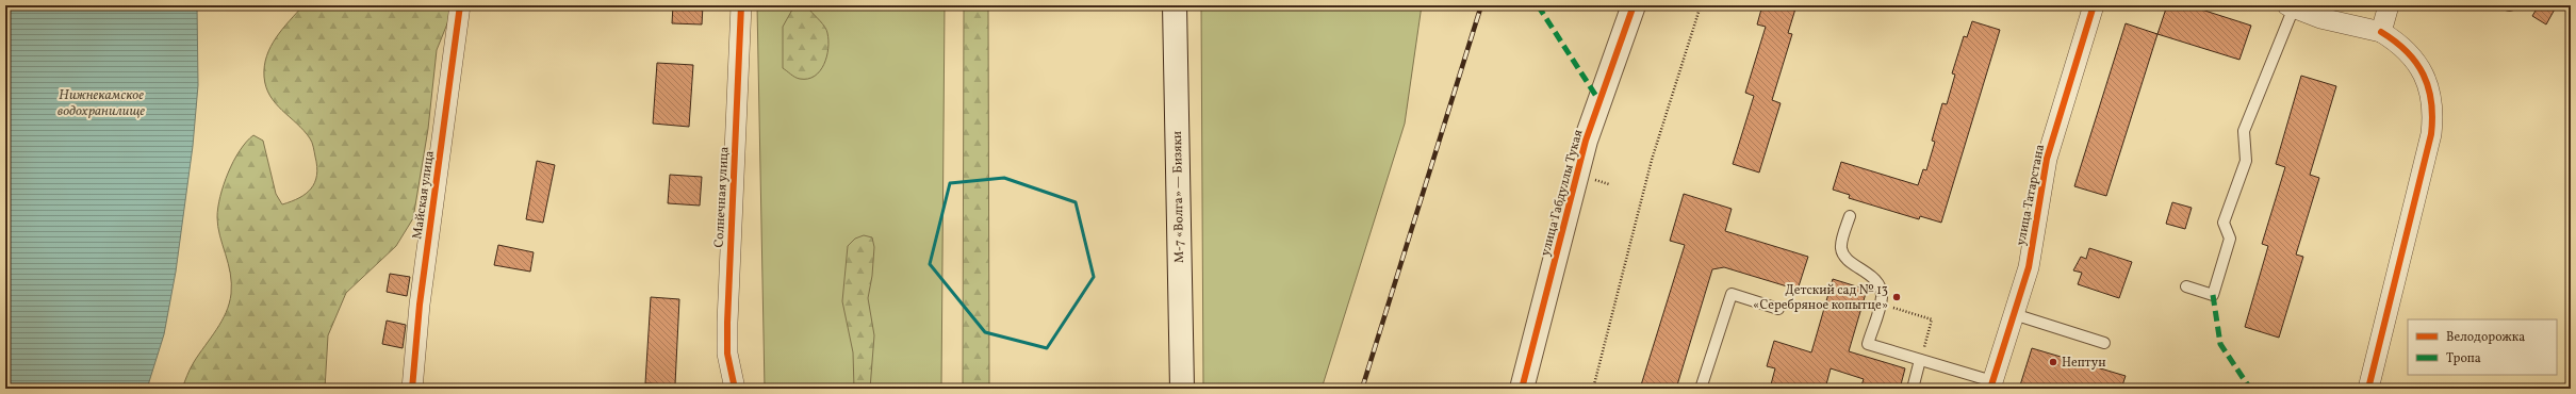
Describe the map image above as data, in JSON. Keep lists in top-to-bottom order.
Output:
{
  "streets": {
    "street": [
      "улица Габдуллы Тукая",
      "Майская улица",
      "улица Татарстана",
      "Солнечная улица",
      "М-7 «Волга» — Бизяки"
    ]
  },
  "water": ["Нижнекамское водохранилище"],
  "places": ["Детский сад № 13 «Серебряное копытце»", "Нептун"],
  "legend": ["Велодорожка", "Тропа"]
}
